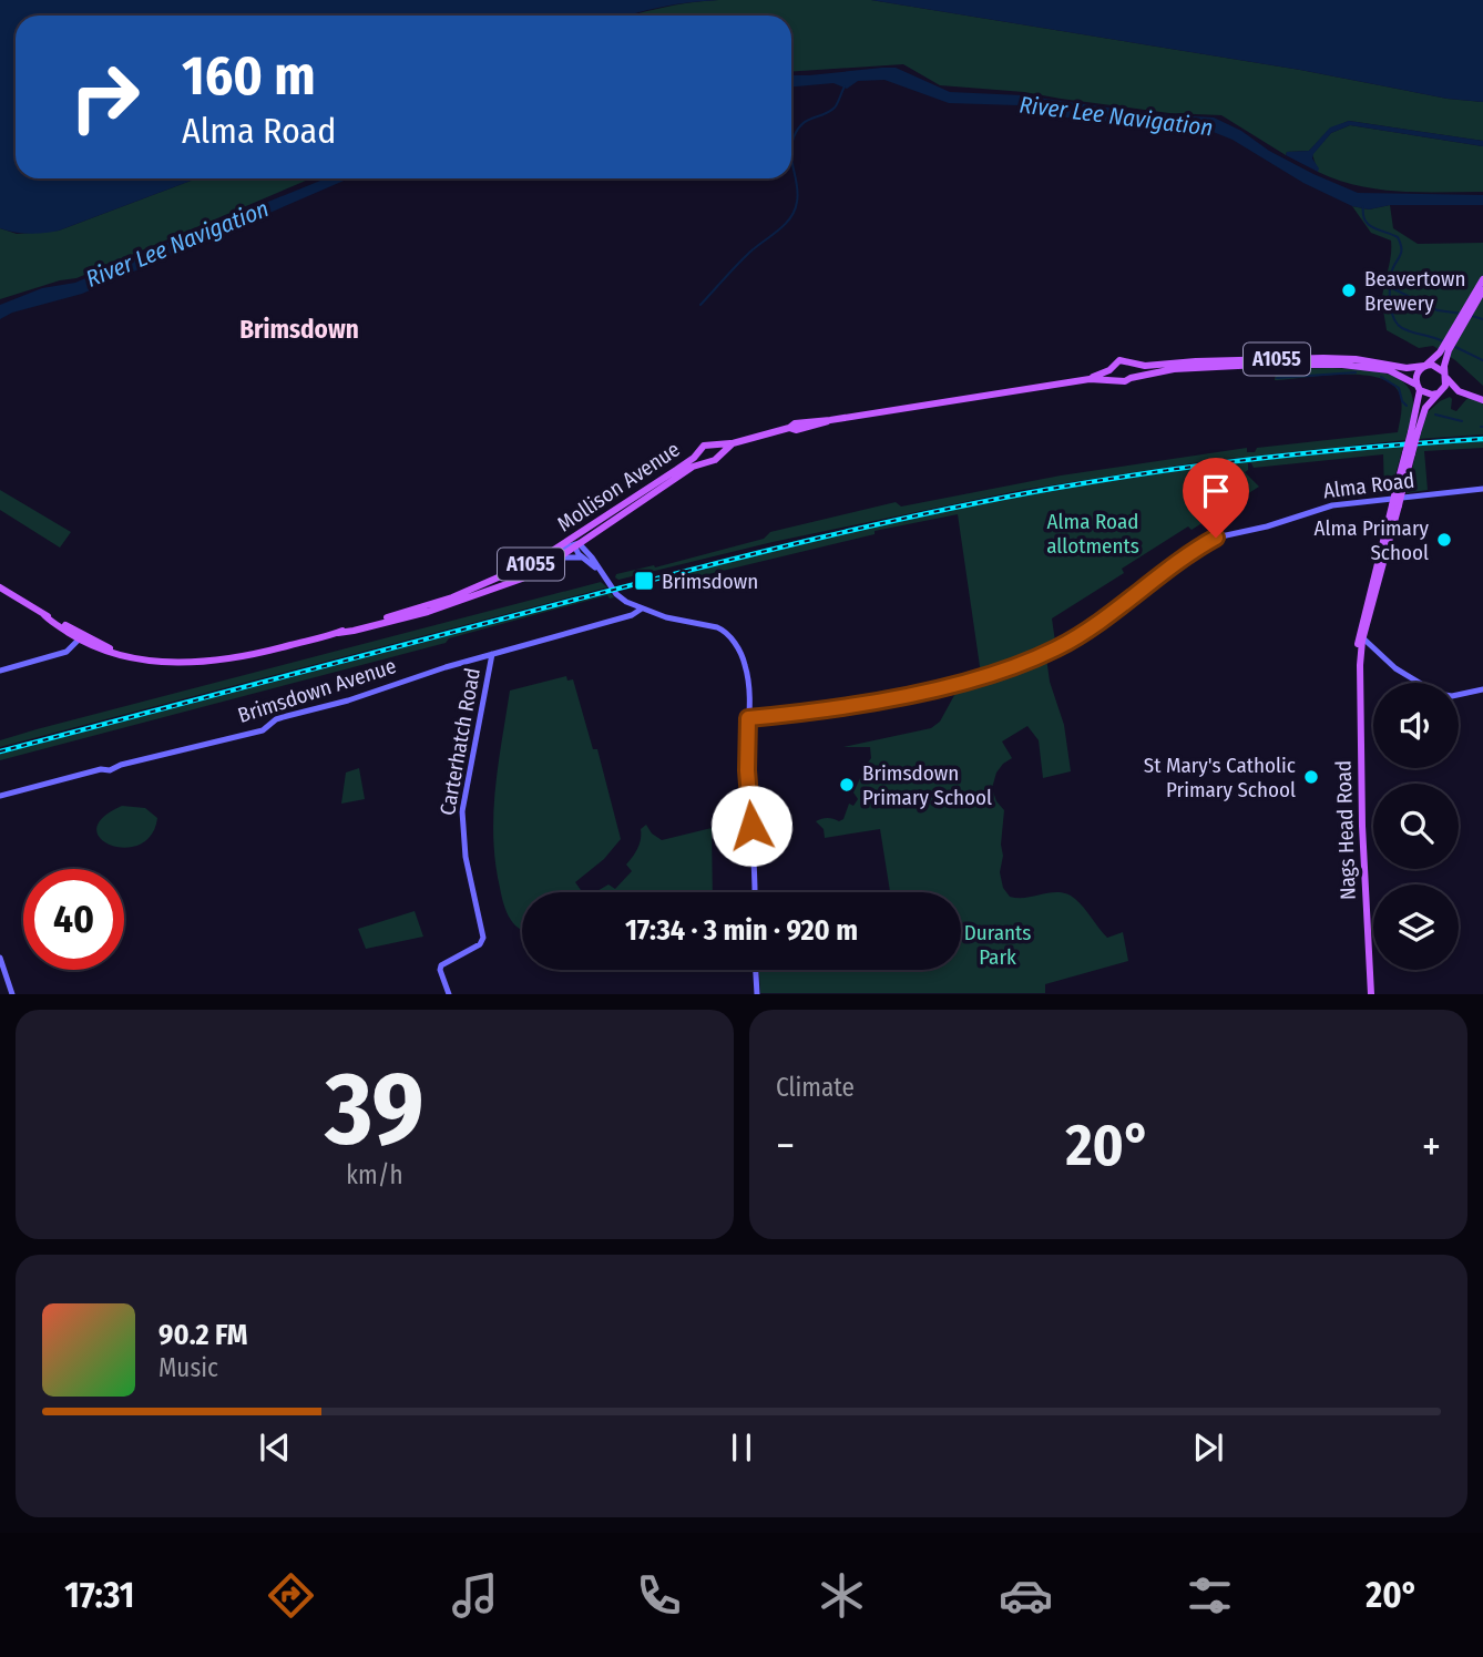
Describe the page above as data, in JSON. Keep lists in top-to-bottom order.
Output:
{
  "streets": {
    "main road": ["A1055", "Mollison Avenue", "Nags Head Road"],
    "street": ["Alma Road", "Brimsdown Avenue", "Carterhatch Road"]
  },
  "crossings": [
    ["Brimsdown Avenue", "Carterhatch Road"]
  ],
  "districts": ["Brimsdown"],
  "water": ["River Lee Navigation"],
  "parks": ["Alma Road allotments", "Durants Park"],
  "places": {
    "other": [
      "Beavertown Brewery",
      "Alma Primary School",
      "St Mary's Catholic Primary School",
      "Brimsdown Primary School"
    ],
    "transit": ["Brimsdown"]
  },
  "page": {
    "turn": ["160 m", "Alma Road"],
    "limit": "40",
    "trip": "17:34 · 3 min · 920 m",
    "tile": [
      ["39", "km/h"],
      "Climate"
    ],
    "heat": ["−", "20°", "+"],
    "song": ["90.2 FM", "Music"],
    "tabs": ["17:31", "20°"]
  }
}
